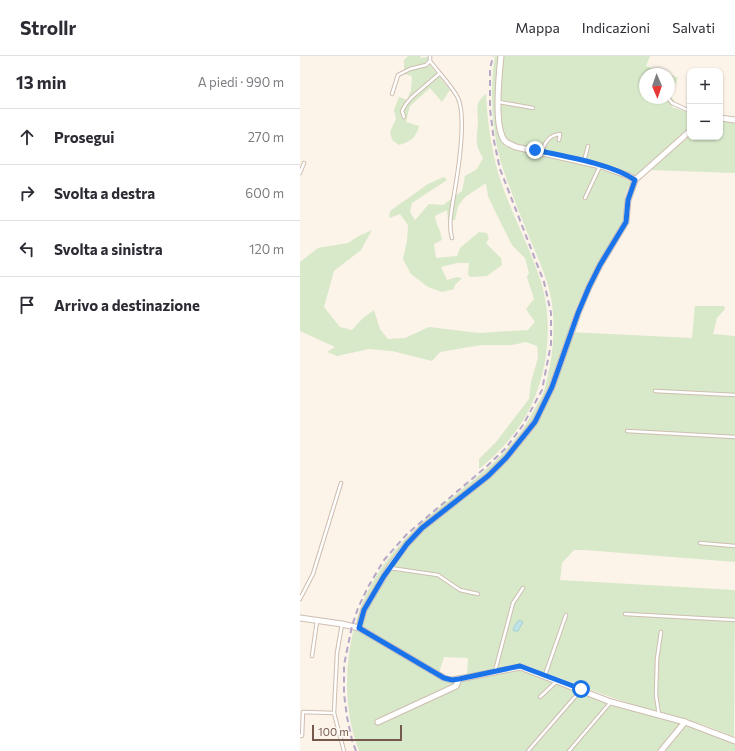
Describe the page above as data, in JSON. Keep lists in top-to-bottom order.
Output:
{
  "scale_bar": "100 m",
  "north": "bottom",
  "page": {
    "header": "Strollr",
    "nav": ["Mappa", "Indicazioni", "Salvati"],
    "heading": ["13 min", "A piedi · 990 m"],
    "map_buttons": ["+", "−"],
    "list": [
      ["Prosegui", "270 m"],
      ["Svolta a destra", "600 m"],
      ["Svolta a sinistra", "120 m"],
      "Arrivo a destinazione"
    ],
    "scale": "100 m"
  }
}
